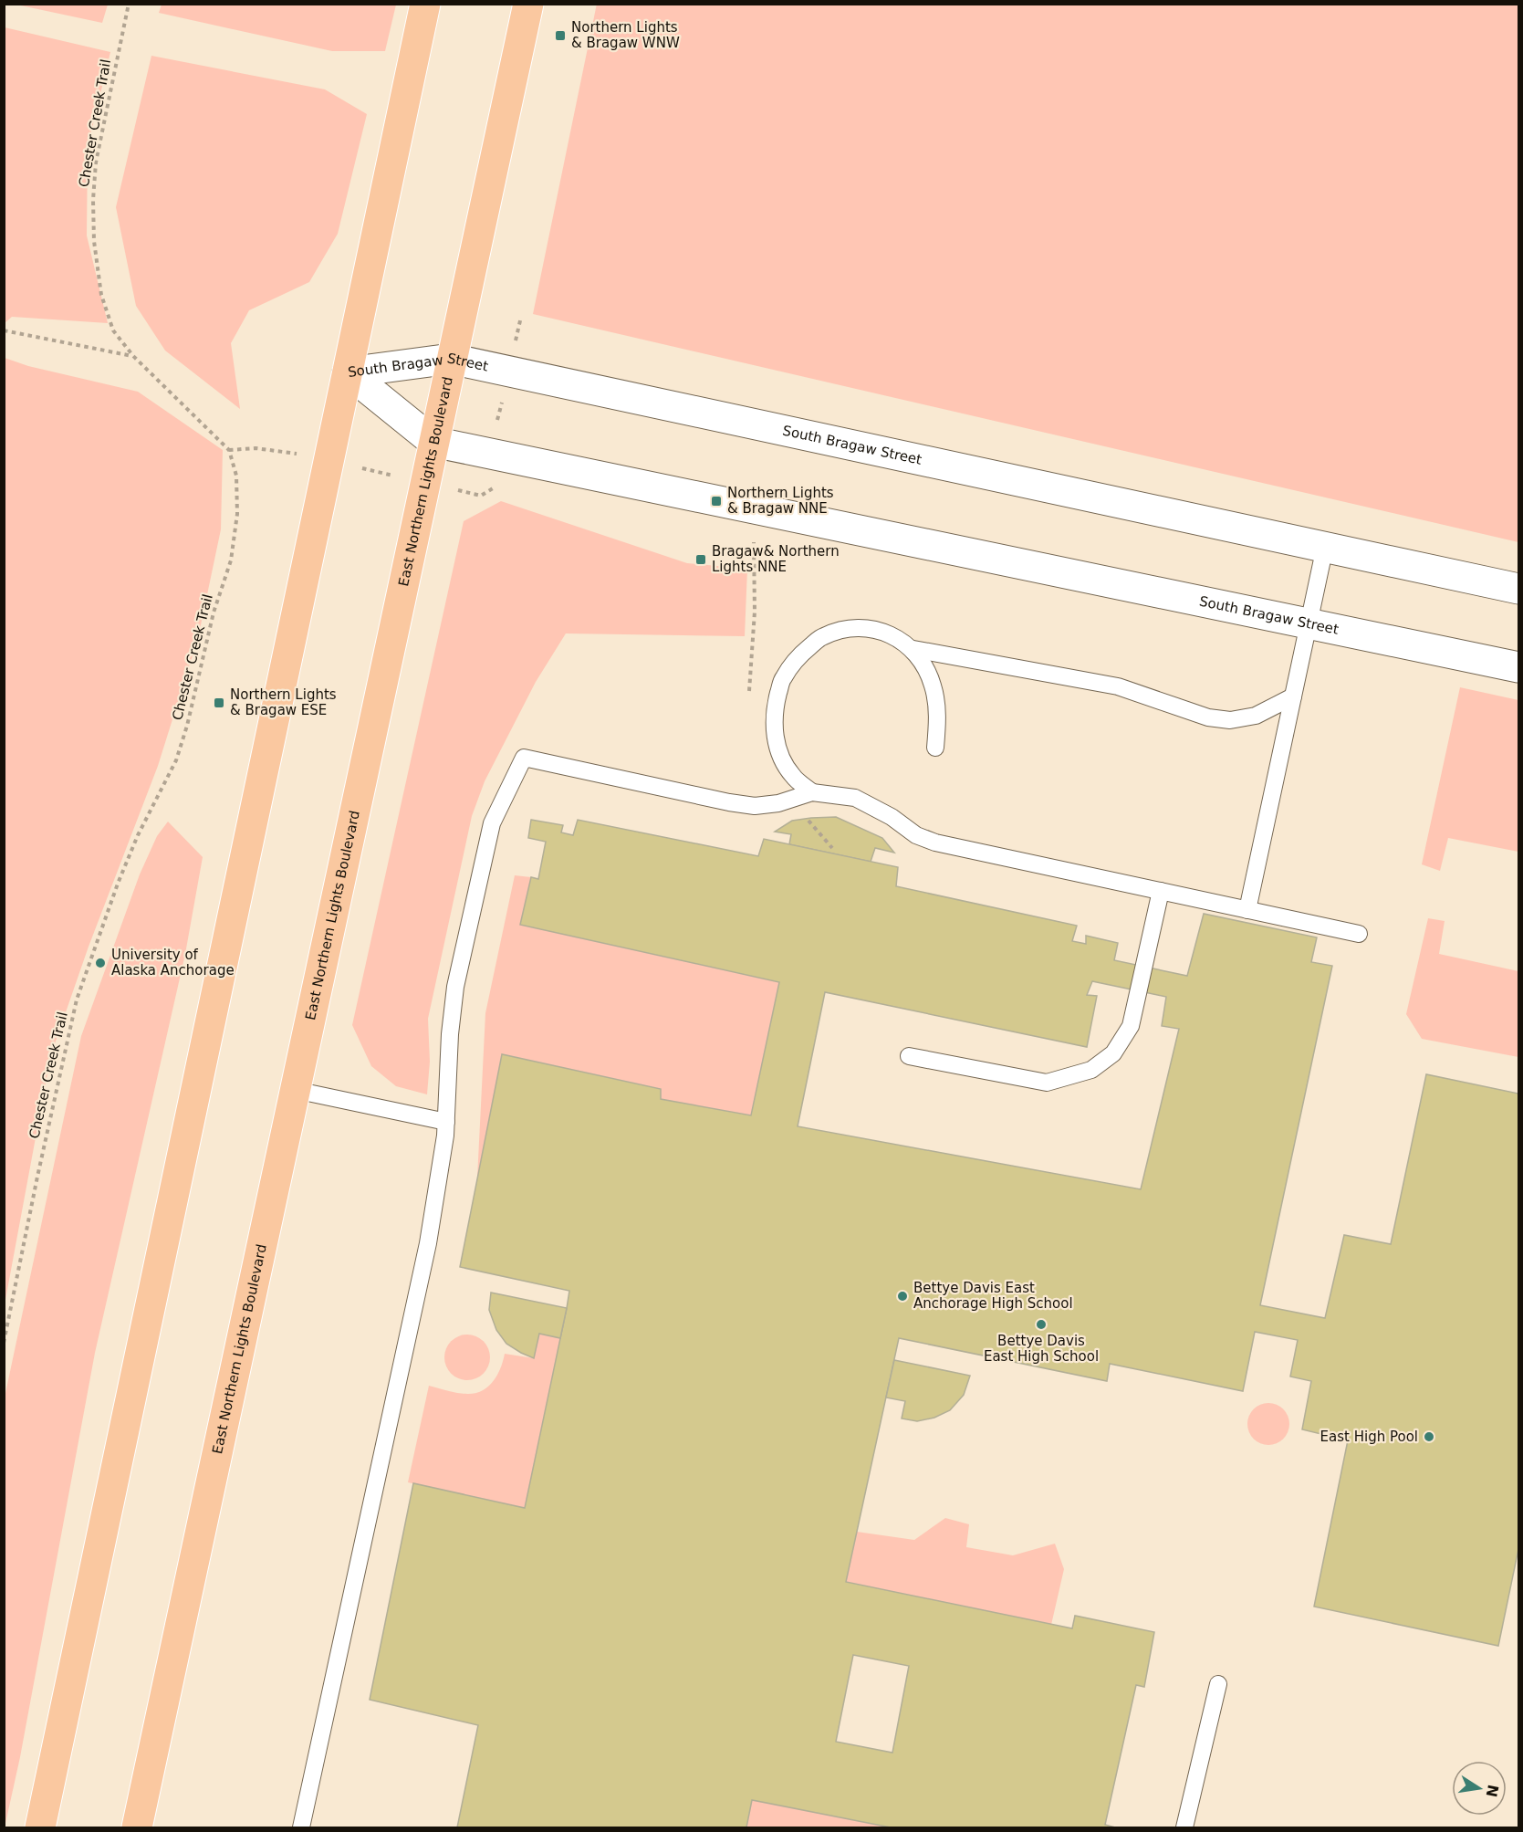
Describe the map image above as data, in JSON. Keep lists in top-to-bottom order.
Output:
{
  "streets": {
    "main road": ["South Bragaw Street", "East Northern Lights Boulevard"],
    "path": ["Chester Creek Trail"]
  },
  "crossings": [
    ["South Bragaw Street", "East Northern Lights Boulevard"]
  ],
  "places": {
    "transit": [
      "Northern Lights & Bragaw WNW",
      "Northern Lights & Bragaw NNE",
      "Bragaw& Northern Lights NNE",
      "Northern Lights & Bragaw ESE"
    ],
    "other": [
      "University of Alaska Anchorage",
      "Bettye Davis East Anchorage High School",
      "Bettye Davis East High School",
      "East High Pool"
    ]
  },
  "north": "right"
}
